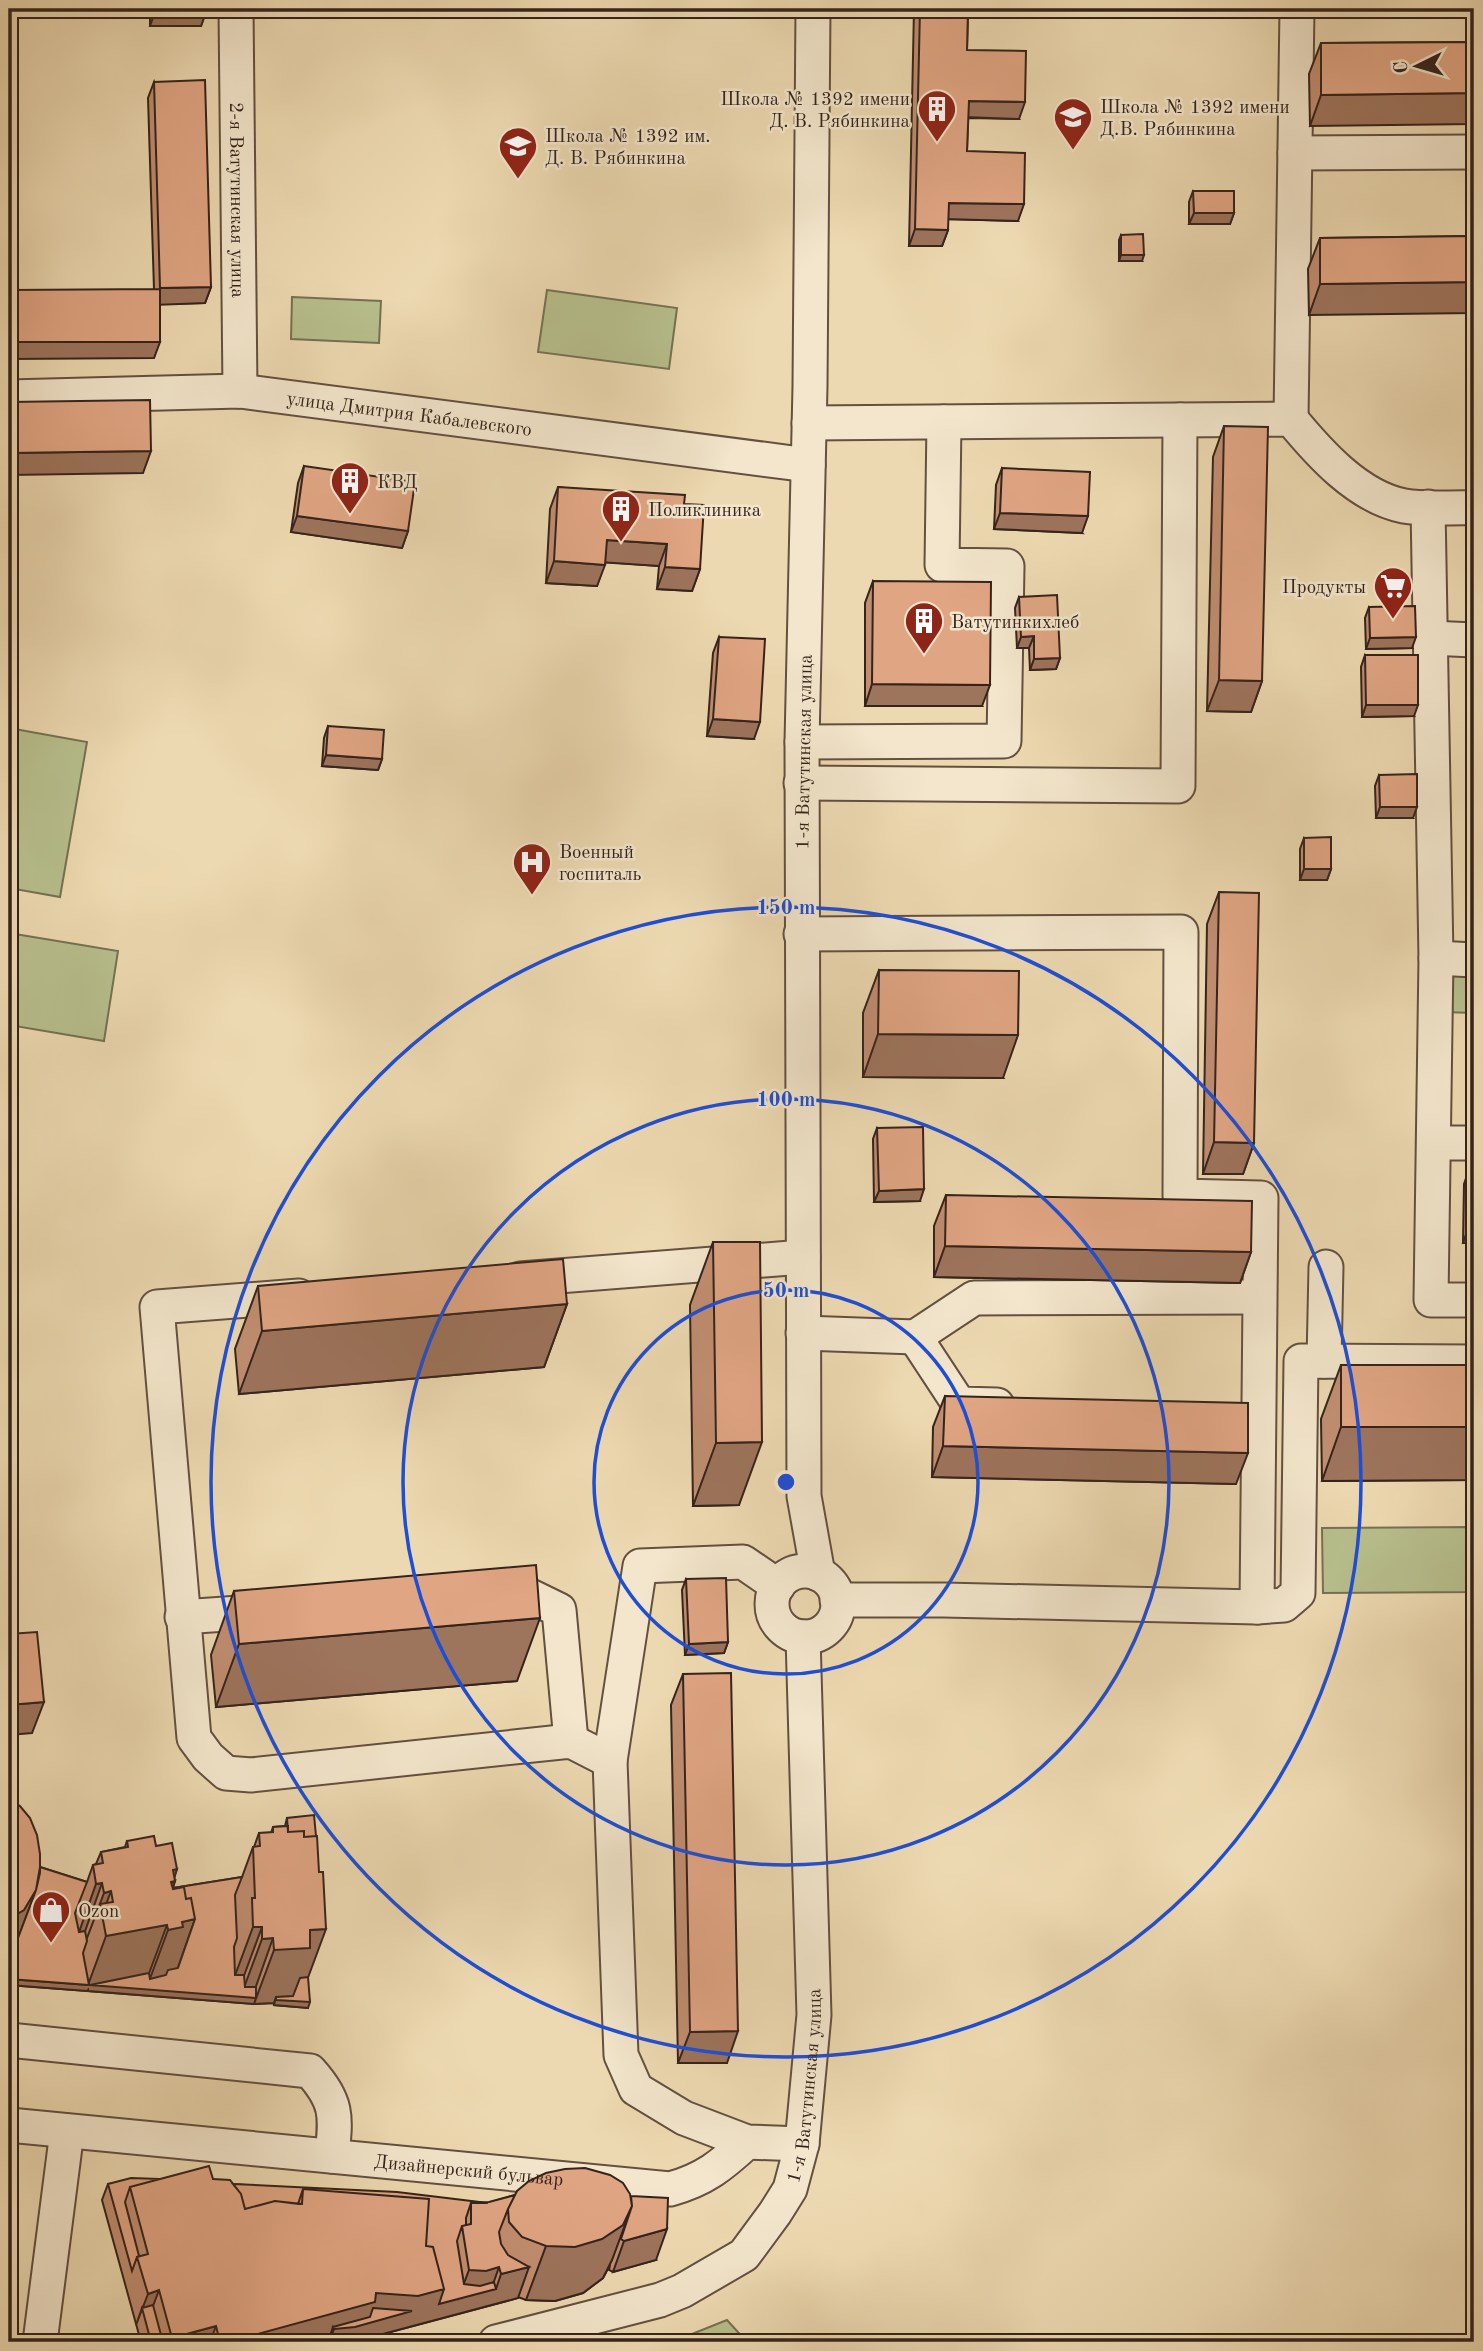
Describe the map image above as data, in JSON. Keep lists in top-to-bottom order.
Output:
{
  "streets": {
    "street": [
      "2-я Ватутинская улица",
      "улица Дмитрия Кабалевского",
      "1-я Ватутинская улица",
      "Дизайнерский бульвар"
    ]
  },
  "crossings": [
    ["2-я Ватутинская улица", "улица Дмитрия Кабалевского"],
    ["улица Дмитрия Кабалевского", "1-я Ватутинская улица"]
  ],
  "places": {
    "building": [
      "Школа № 1392 имени Д. В. Рябинкина",
      "КВД",
      "Поликлиника",
      "Ватутинкихлеб"
    ],
    "school or university": ["Школа № 1392 имени Д.В. Рябинкина", "Школа № 1392 им. Д. В. Рябинкина"],
    "supermarket": ["Продукты"],
    "hospital": ["Военный госпиталь"],
    "shop": ["Ozon"]
  },
  "north": "left",
  "rings": ["150 m", "100 m", "50 m"]
}
